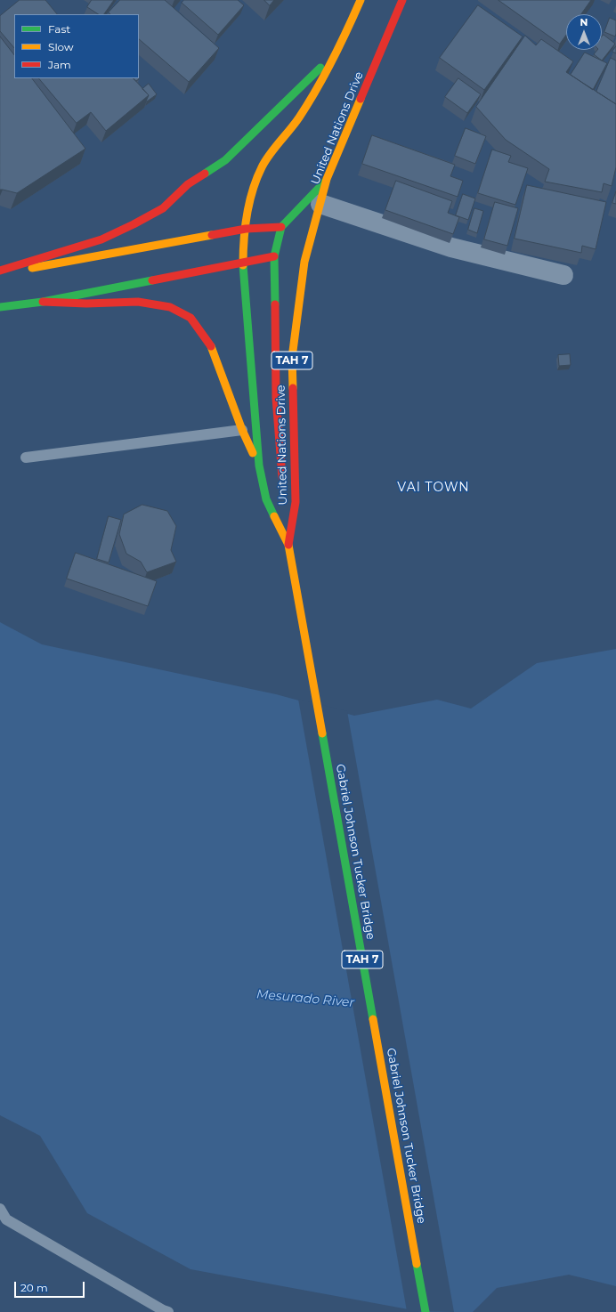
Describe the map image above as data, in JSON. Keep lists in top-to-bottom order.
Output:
{
  "streets": {
    "main road": ["United Nations Drive", "TAH 7", "Gabriel Johnson Tucker Bridge"]
  },
  "crossings": [
    ["United Nations Drive", "Gabriel Johnson Tucker Bridge"]
  ],
  "districts": ["VAI TOWN"],
  "water": ["Mesurado River"],
  "legend": ["Fast", "Slow", "Jam"],
  "scale_bar": "20 m",
  "north": "top"
}
